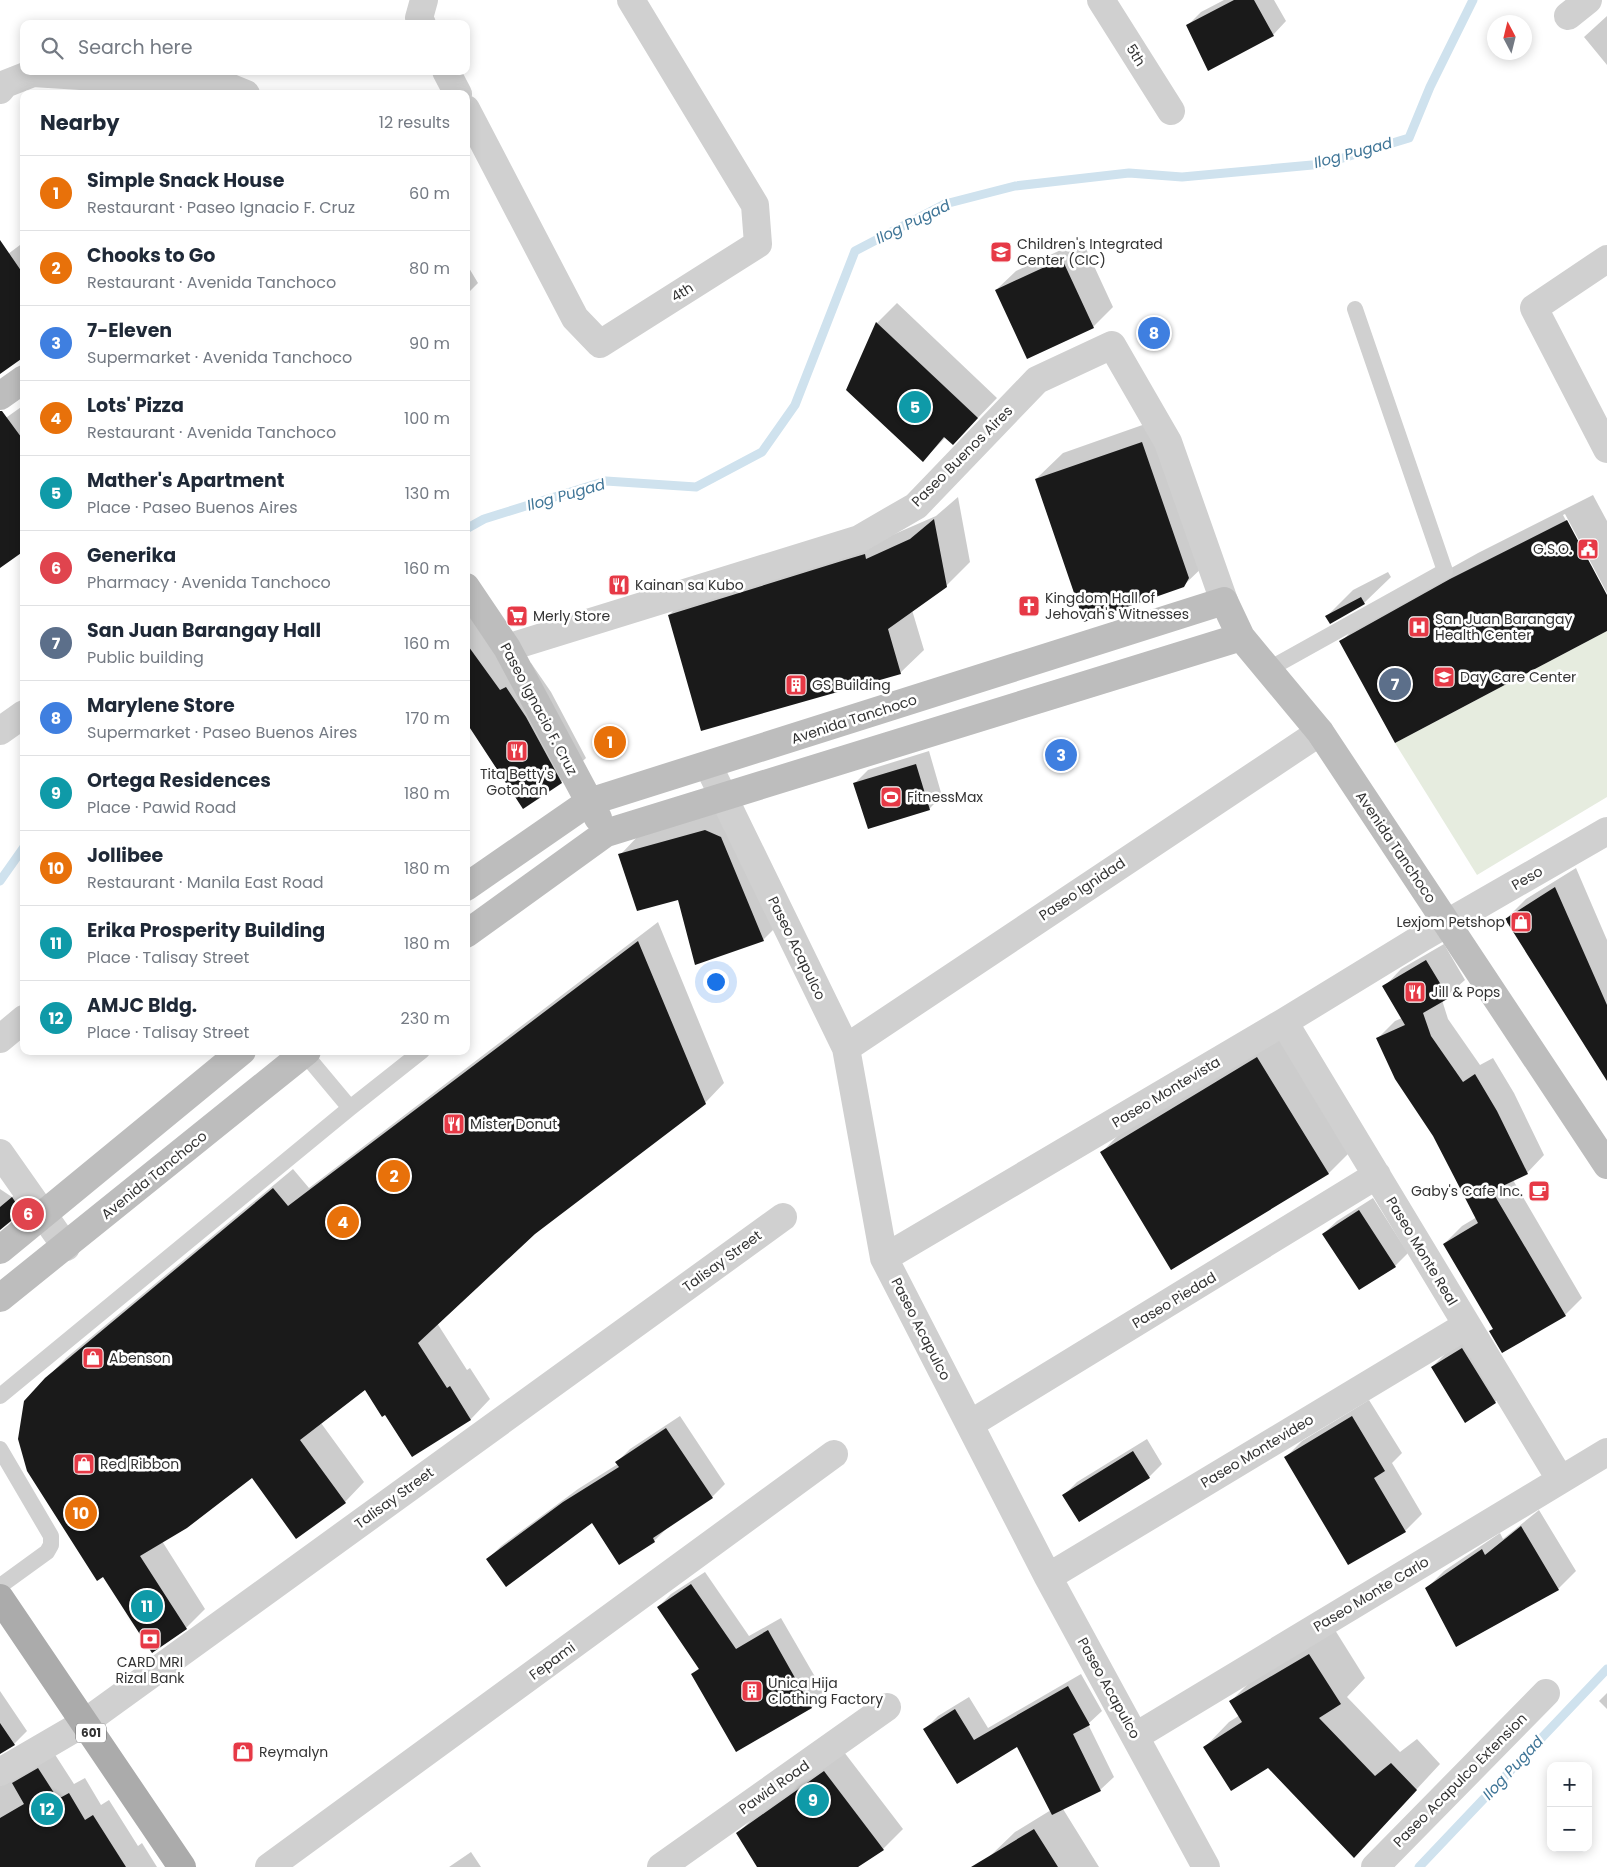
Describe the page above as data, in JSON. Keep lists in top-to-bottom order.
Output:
{
  "streets": {
    "main road": ["601"],
    "street": [
      "5th",
      "4th",
      "Paseo Buenos Aires",
      "Paseo Ignacio F. Cruz",
      "Avenida Tanchoco",
      "Peso",
      "Paseo Ignidad",
      "Paseo Acapulco",
      "Paseo Montevista",
      "Paseo Monte Real",
      "Talisay Street",
      "Paseo Piedad",
      "Paseo Montevideo",
      "Paseo Monte Carlo",
      "Fepami",
      "Paseo Acapulco Extension",
      "Pawid Road"
    ]
  },
  "crossings": [
    ["Paseo Buenos Aires", "Paseo Ignacio F. Cruz"],
    ["Paseo Buenos Aires", "Avenida Tanchoco"],
    ["Paseo Ignacio F. Cruz", "Avenida Tanchoco"],
    ["Avenida Tanchoco", "Peso"],
    ["Avenida Tanchoco", "Paseo Ignidad"],
    ["Avenida Tanchoco", "Paseo Acapulco"],
    ["Avenida Tanchoco", "Paseo Montevista"],
    ["Peso", "Paseo Montevista"],
    ["Paseo Ignidad", "Paseo Acapulco"],
    ["Paseo Acapulco", "Paseo Montevista"],
    ["Paseo Acapulco", "Paseo Piedad"],
    ["Paseo Acapulco", "Paseo Montevideo"],
    ["Paseo Acapulco", "Paseo Monte Carlo"],
    ["Paseo Montevista", "Paseo Monte Real"],
    ["Paseo Monte Real", "Paseo Piedad"],
    ["Paseo Monte Real", "Paseo Montevideo"],
    ["Paseo Monte Real", "Paseo Monte Carlo"],
    ["Talisay Street", "601"]
  ],
  "water": ["Ilog Pugad"],
  "places": {
    "school or university": ["Children's Integrated Center (CIC)", "Day Care Center"],
    "public building": ["G.S.O."],
    "restaurant": [
      "Kainan sa Kubo",
      "Tita Betty's Gotohan",
      "Jill & Pops",
      "Mister Donut"
    ],
    "church": ["Kingdom Hall of Jehovah's Witnesses"],
    "supermarket": ["Merly Store"],
    "hospital": ["San Juan Barangay Health Center"],
    "building": ["GS Building", "Unica Hija Clothing Factory"],
    "sports": ["FitnessMax"],
    "shop": [
      "Lexjom Petshop",
      "Abenson",
      "Red Ribbon",
      "Reymalyn"
    ],
    "cafe": ["Gaby's Cafe Inc."],
    "bank": ["CARD MRI Rizal Bank"]
  },
  "north": "top",
  "page": {
    "search": "Search here",
    "heading": ["Nearby", "12 results"],
    "list": [
      {
        "mark": "1",
        "name": "Simple Snack House",
        "note": "Restaurant · Paseo Ignacio F. Cruz",
        "value": "60 m"
      },
      {
        "mark": "2",
        "name": "Chooks to Go",
        "note": "Restaurant · Avenida Tanchoco",
        "value": "80 m"
      },
      {
        "mark": "3",
        "name": "7-Eleven",
        "note": "Supermarket · Avenida Tanchoco",
        "value": "90 m"
      },
      {
        "mark": "4",
        "name": "Lots' Pizza",
        "note": "Restaurant · Avenida Tanchoco",
        "value": "100 m"
      },
      {
        "mark": "5",
        "name": "Mather's Apartment",
        "note": "Place · Paseo Buenos Aires",
        "value": "130 m"
      },
      {
        "mark": "6",
        "name": "Generika",
        "note": "Pharmacy · Avenida Tanchoco",
        "value": "160 m"
      },
      {
        "mark": "7",
        "name": "San Juan Barangay Hall",
        "note": "Public building",
        "value": "160 m"
      },
      {
        "mark": "8",
        "name": "Marylene Store",
        "note": "Supermarket · Paseo Buenos Aires",
        "value": "170 m"
      },
      {
        "mark": "9",
        "name": "Ortega Residences",
        "note": "Place · Pawid Road",
        "value": "180 m"
      },
      {
        "mark": "10",
        "name": "Jollibee",
        "note": "Restaurant · Manila East Road",
        "value": "180 m"
      },
      {
        "mark": "11",
        "name": "Erika Prosperity Building",
        "note": "Place · Talisay Street",
        "value": "180 m"
      },
      {
        "mark": "12",
        "name": "AMJC Bldg.",
        "note": "Place · Talisay Street",
        "value": "230 m"
      }
    ],
    "pins": [
      "8",
      "5",
      "7",
      "1",
      "3",
      "2",
      "6",
      "4",
      "10",
      "11",
      "9",
      "12"
    ],
    "map_buttons": ["+", "−"]
  }
}
